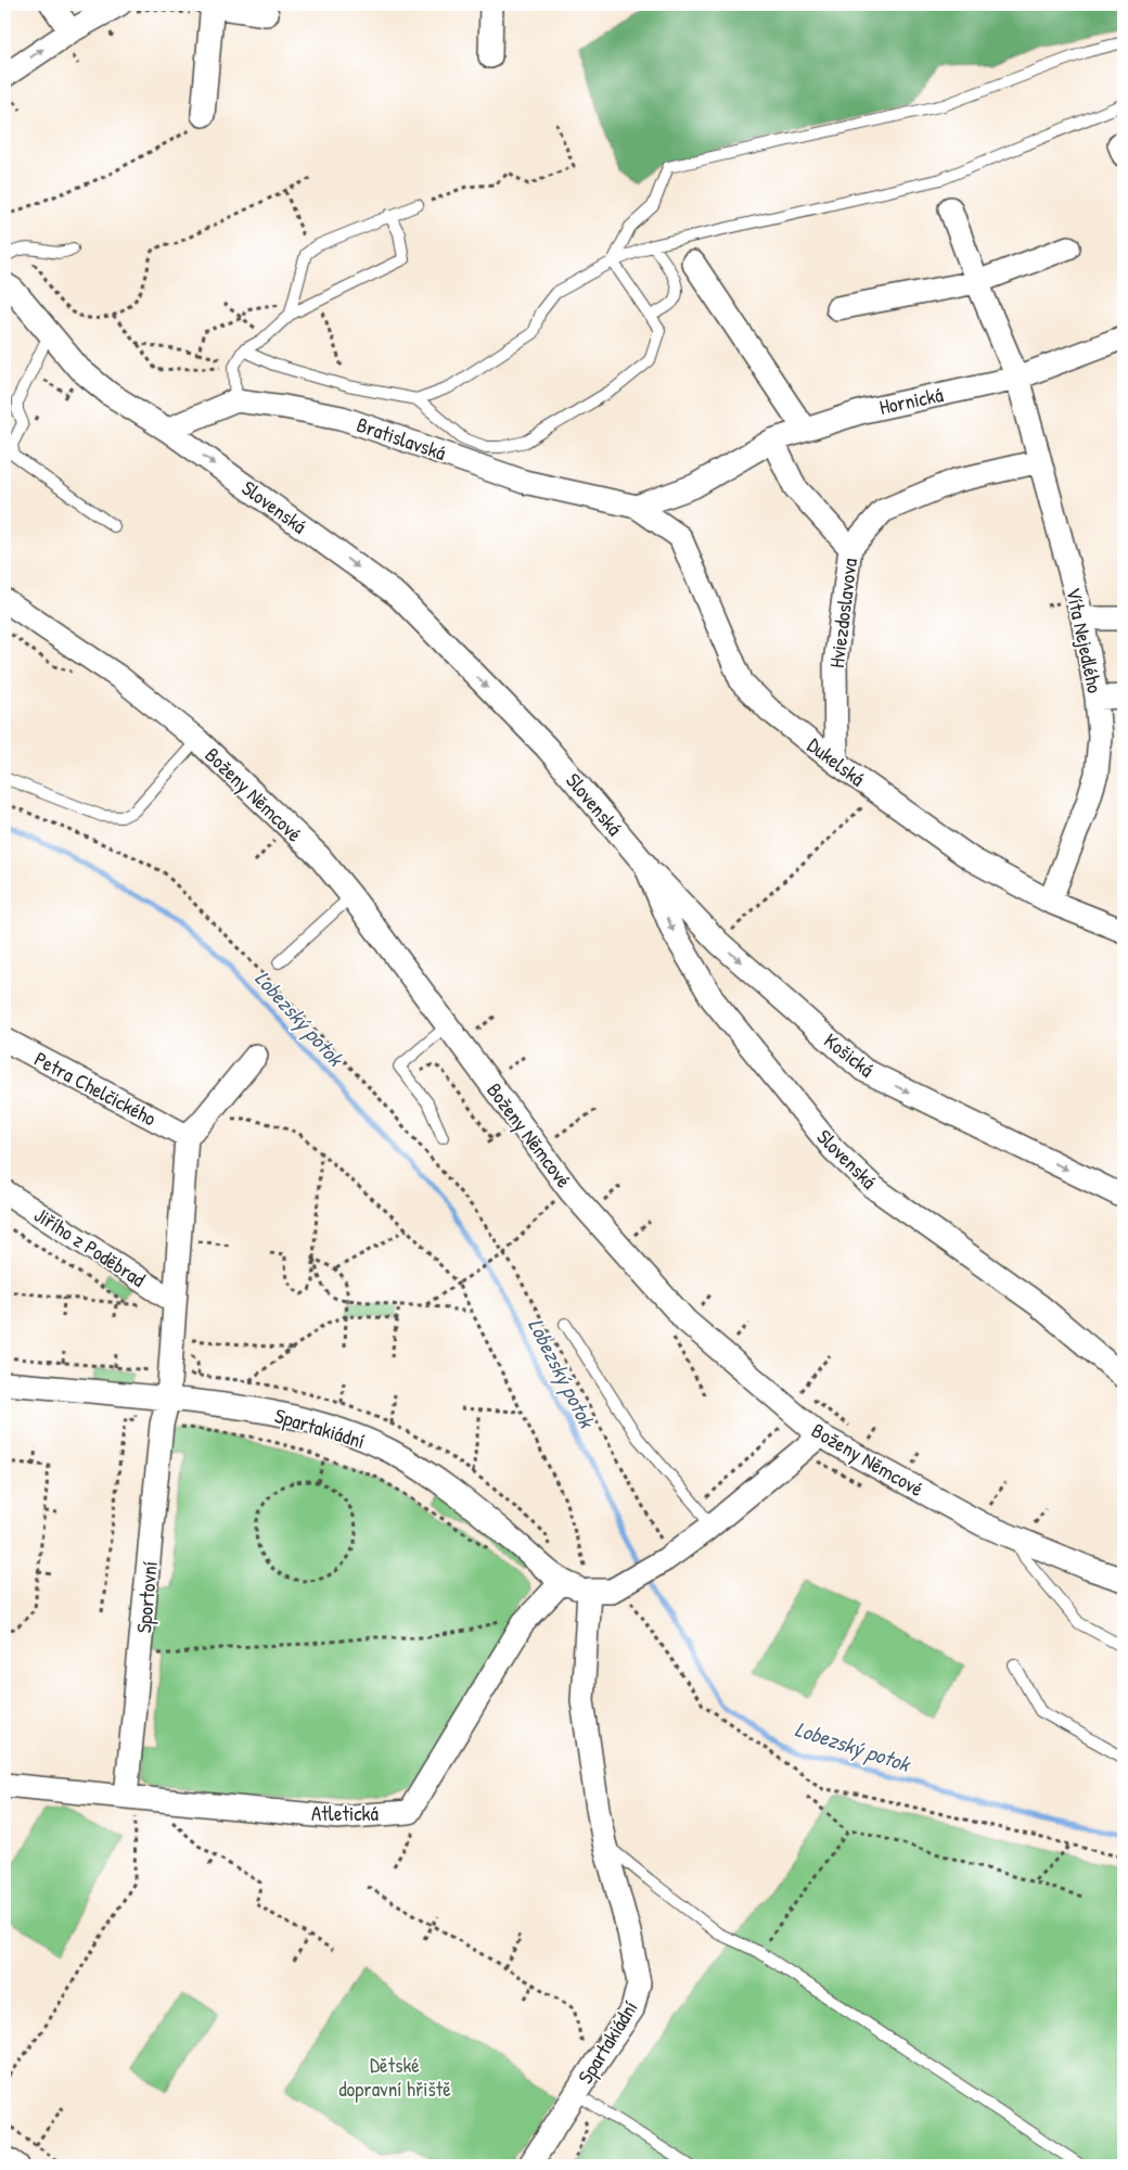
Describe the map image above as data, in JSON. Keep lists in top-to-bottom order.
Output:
{
  "streets": {
    "street": [
      "Hornická",
      "Bratislavská",
      "Slovenská",
      "Hviezdoslavova",
      "Víta Nejedlého",
      "Dukelská",
      "Boženy Němcové",
      "Košická",
      "Petra Chelčického",
      "Jiřího z Poděbrad",
      "Spartakiádní",
      "Sportovní",
      "Atletická"
    ]
  },
  "crossings": [
    ["Hornická", "Bratislavská"],
    ["Hornická", "Víta Nejedlého"],
    ["Hornická", "Dukelská"],
    ["Bratislavská", "Dukelská"],
    ["Slovenská", "Košická"],
    ["Hviezdoslavova", "Víta Nejedlého"],
    ["Hviezdoslavova", "Dukelská"],
    ["Víta Nejedlého", "Dukelská"],
    ["Boženy Němcové", "Spartakiádní"],
    ["Petra Chelčického", "Sportovní"],
    ["Jiřího z Poděbrad", "Sportovní"],
    ["Spartakiádní", "Sportovní"],
    ["Spartakiádní", "Atletická"],
    ["Sportovní", "Atletická"]
  ],
  "one_way": ["Slovenská", "Košická"],
  "water": ["Lobezský potok"],
  "parks": ["Dětské dopravní hřiště"]
}
